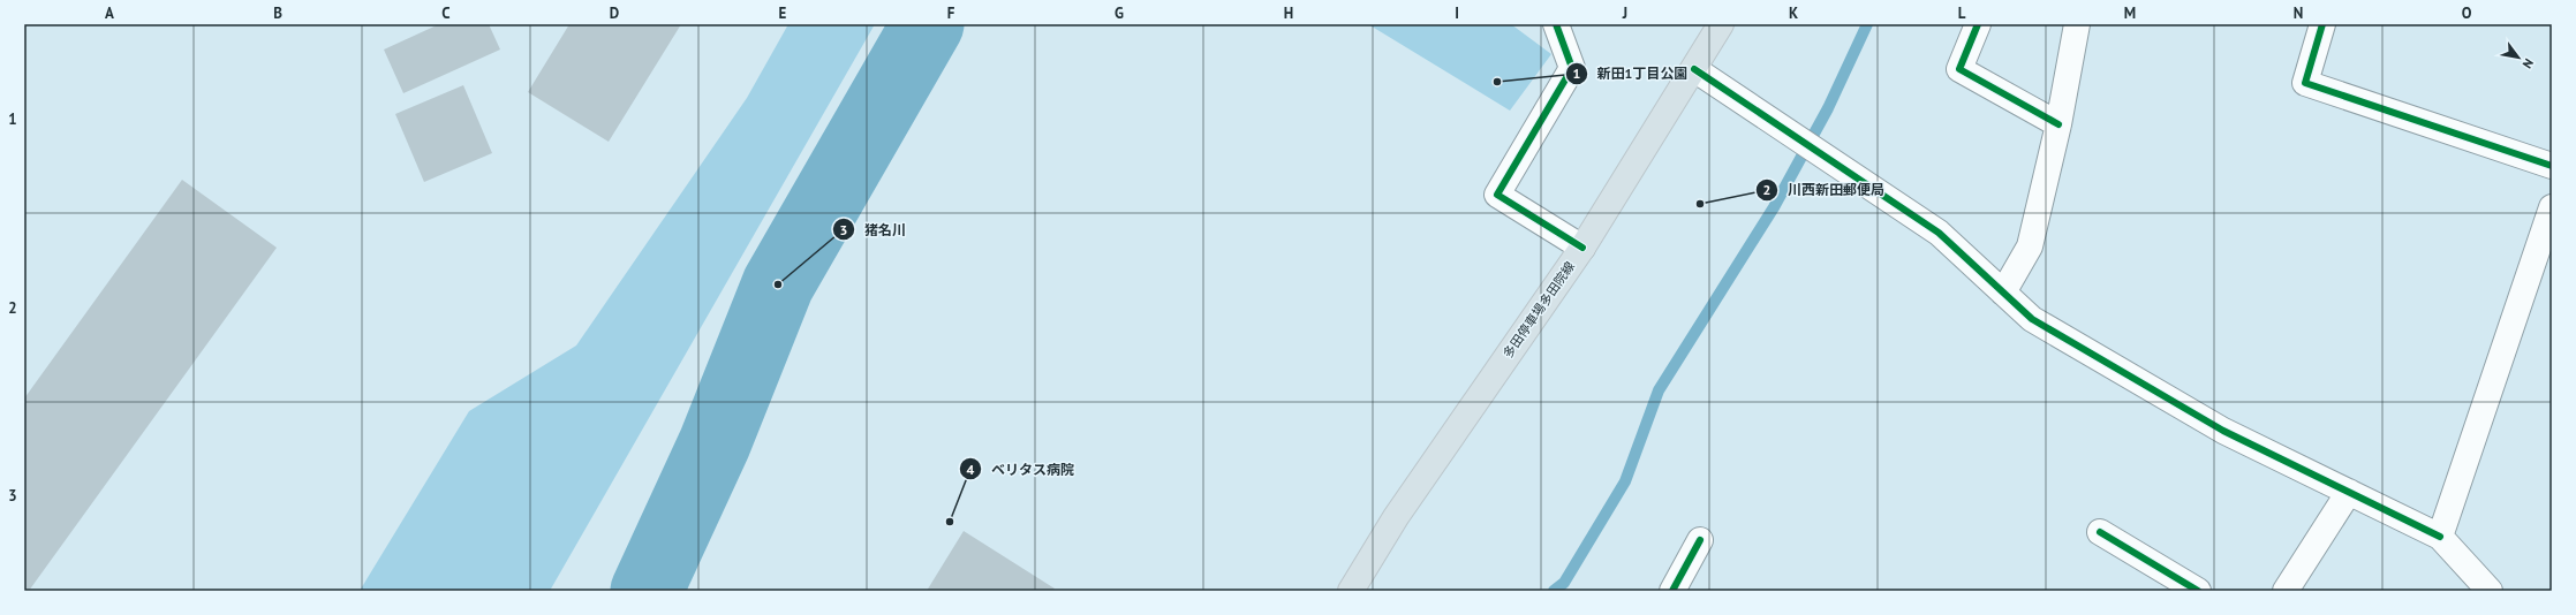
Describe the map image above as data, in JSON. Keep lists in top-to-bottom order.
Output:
{
  "streets": {
    "main road": ["多田停車場多田院線"]
  },
  "places": [
    "新田1丁目公園",
    "川西新田郵便局",
    "猪名川",
    "ベリタス病院"
  ],
  "north": "bottom right",
  "grid": {
    "columns": [
      "A",
      "B",
      "C",
      "D",
      "E",
      "F",
      "G",
      "H",
      "I",
      "J",
      "K",
      "L",
      "M",
      "N",
      "O"
    ],
    "rows": ["1", "2", "3"]
  }
}
